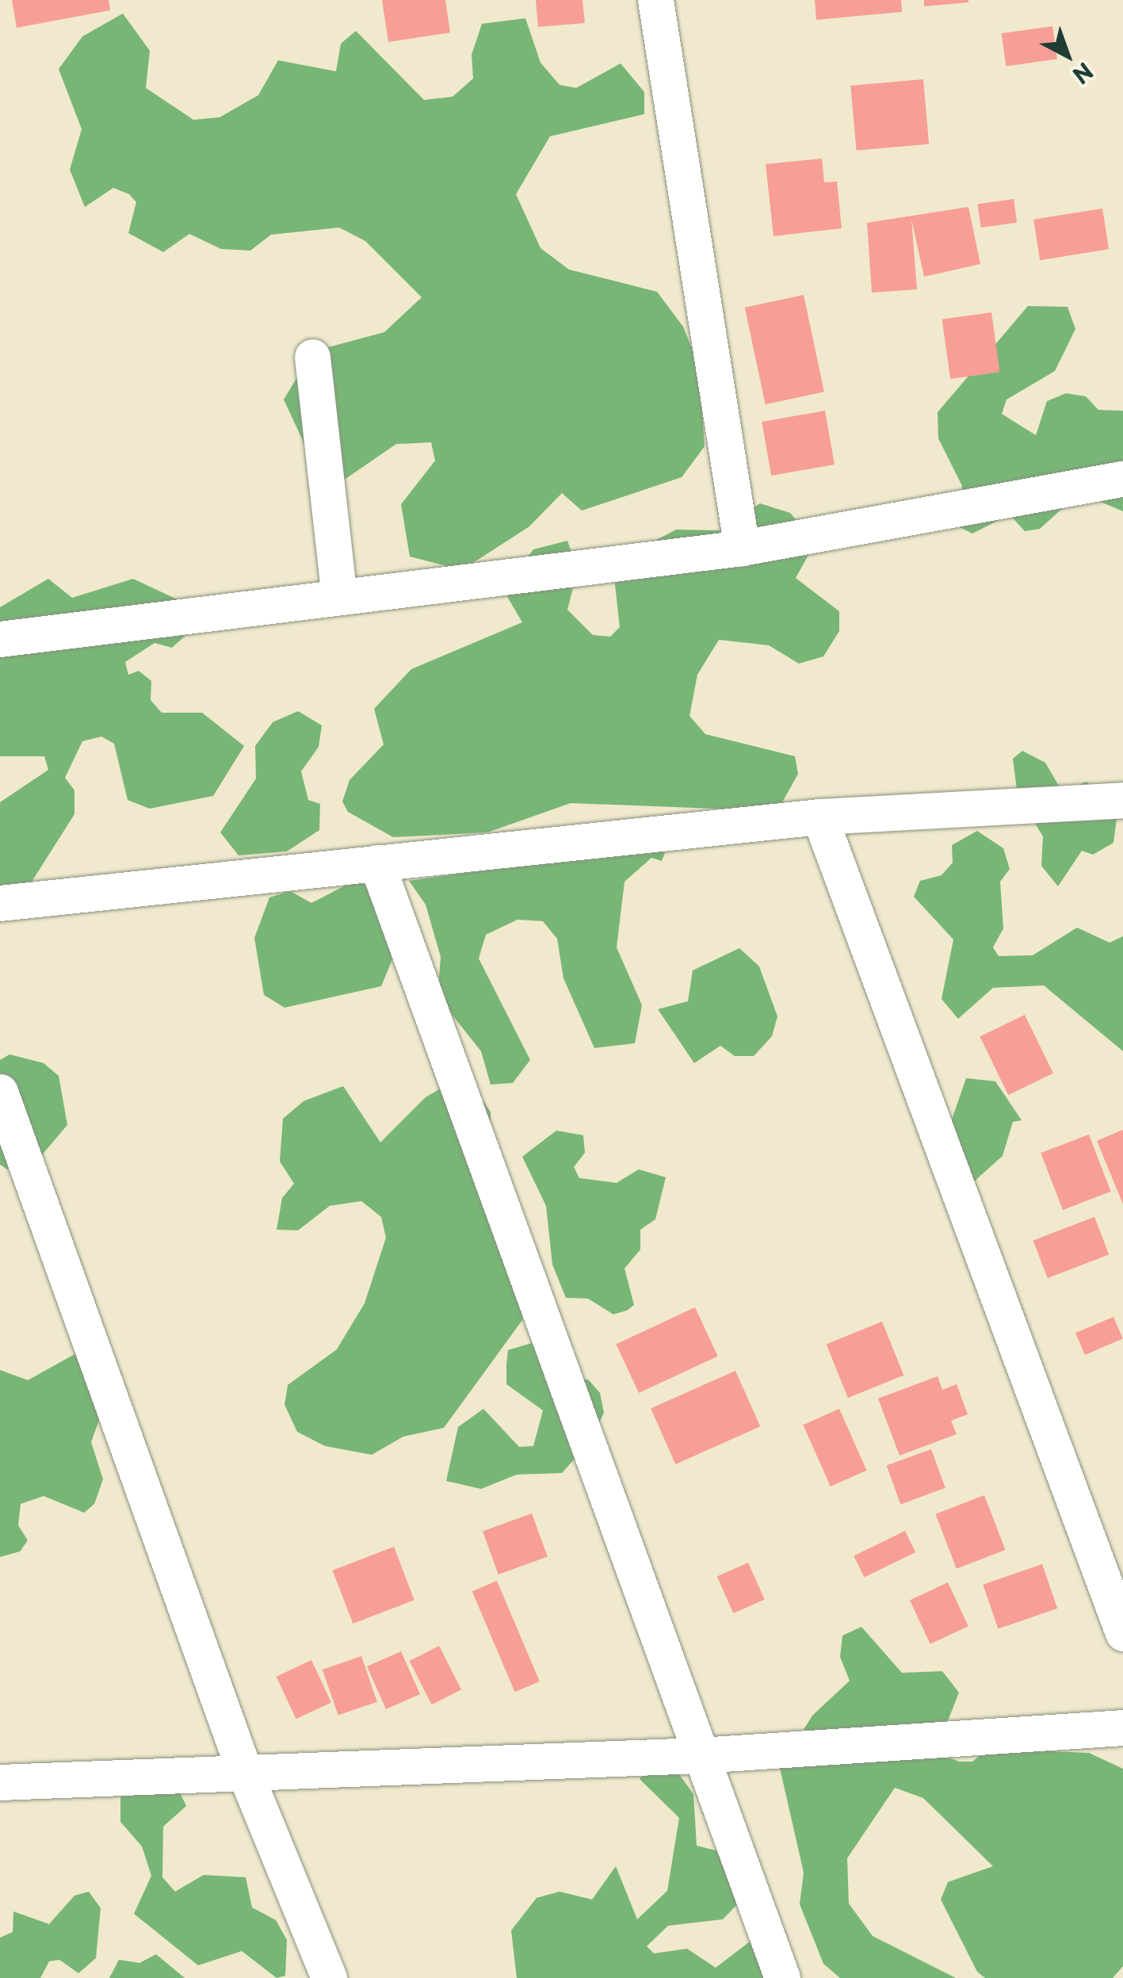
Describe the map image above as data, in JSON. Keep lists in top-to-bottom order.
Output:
{
  "north": "bottom right"
}
